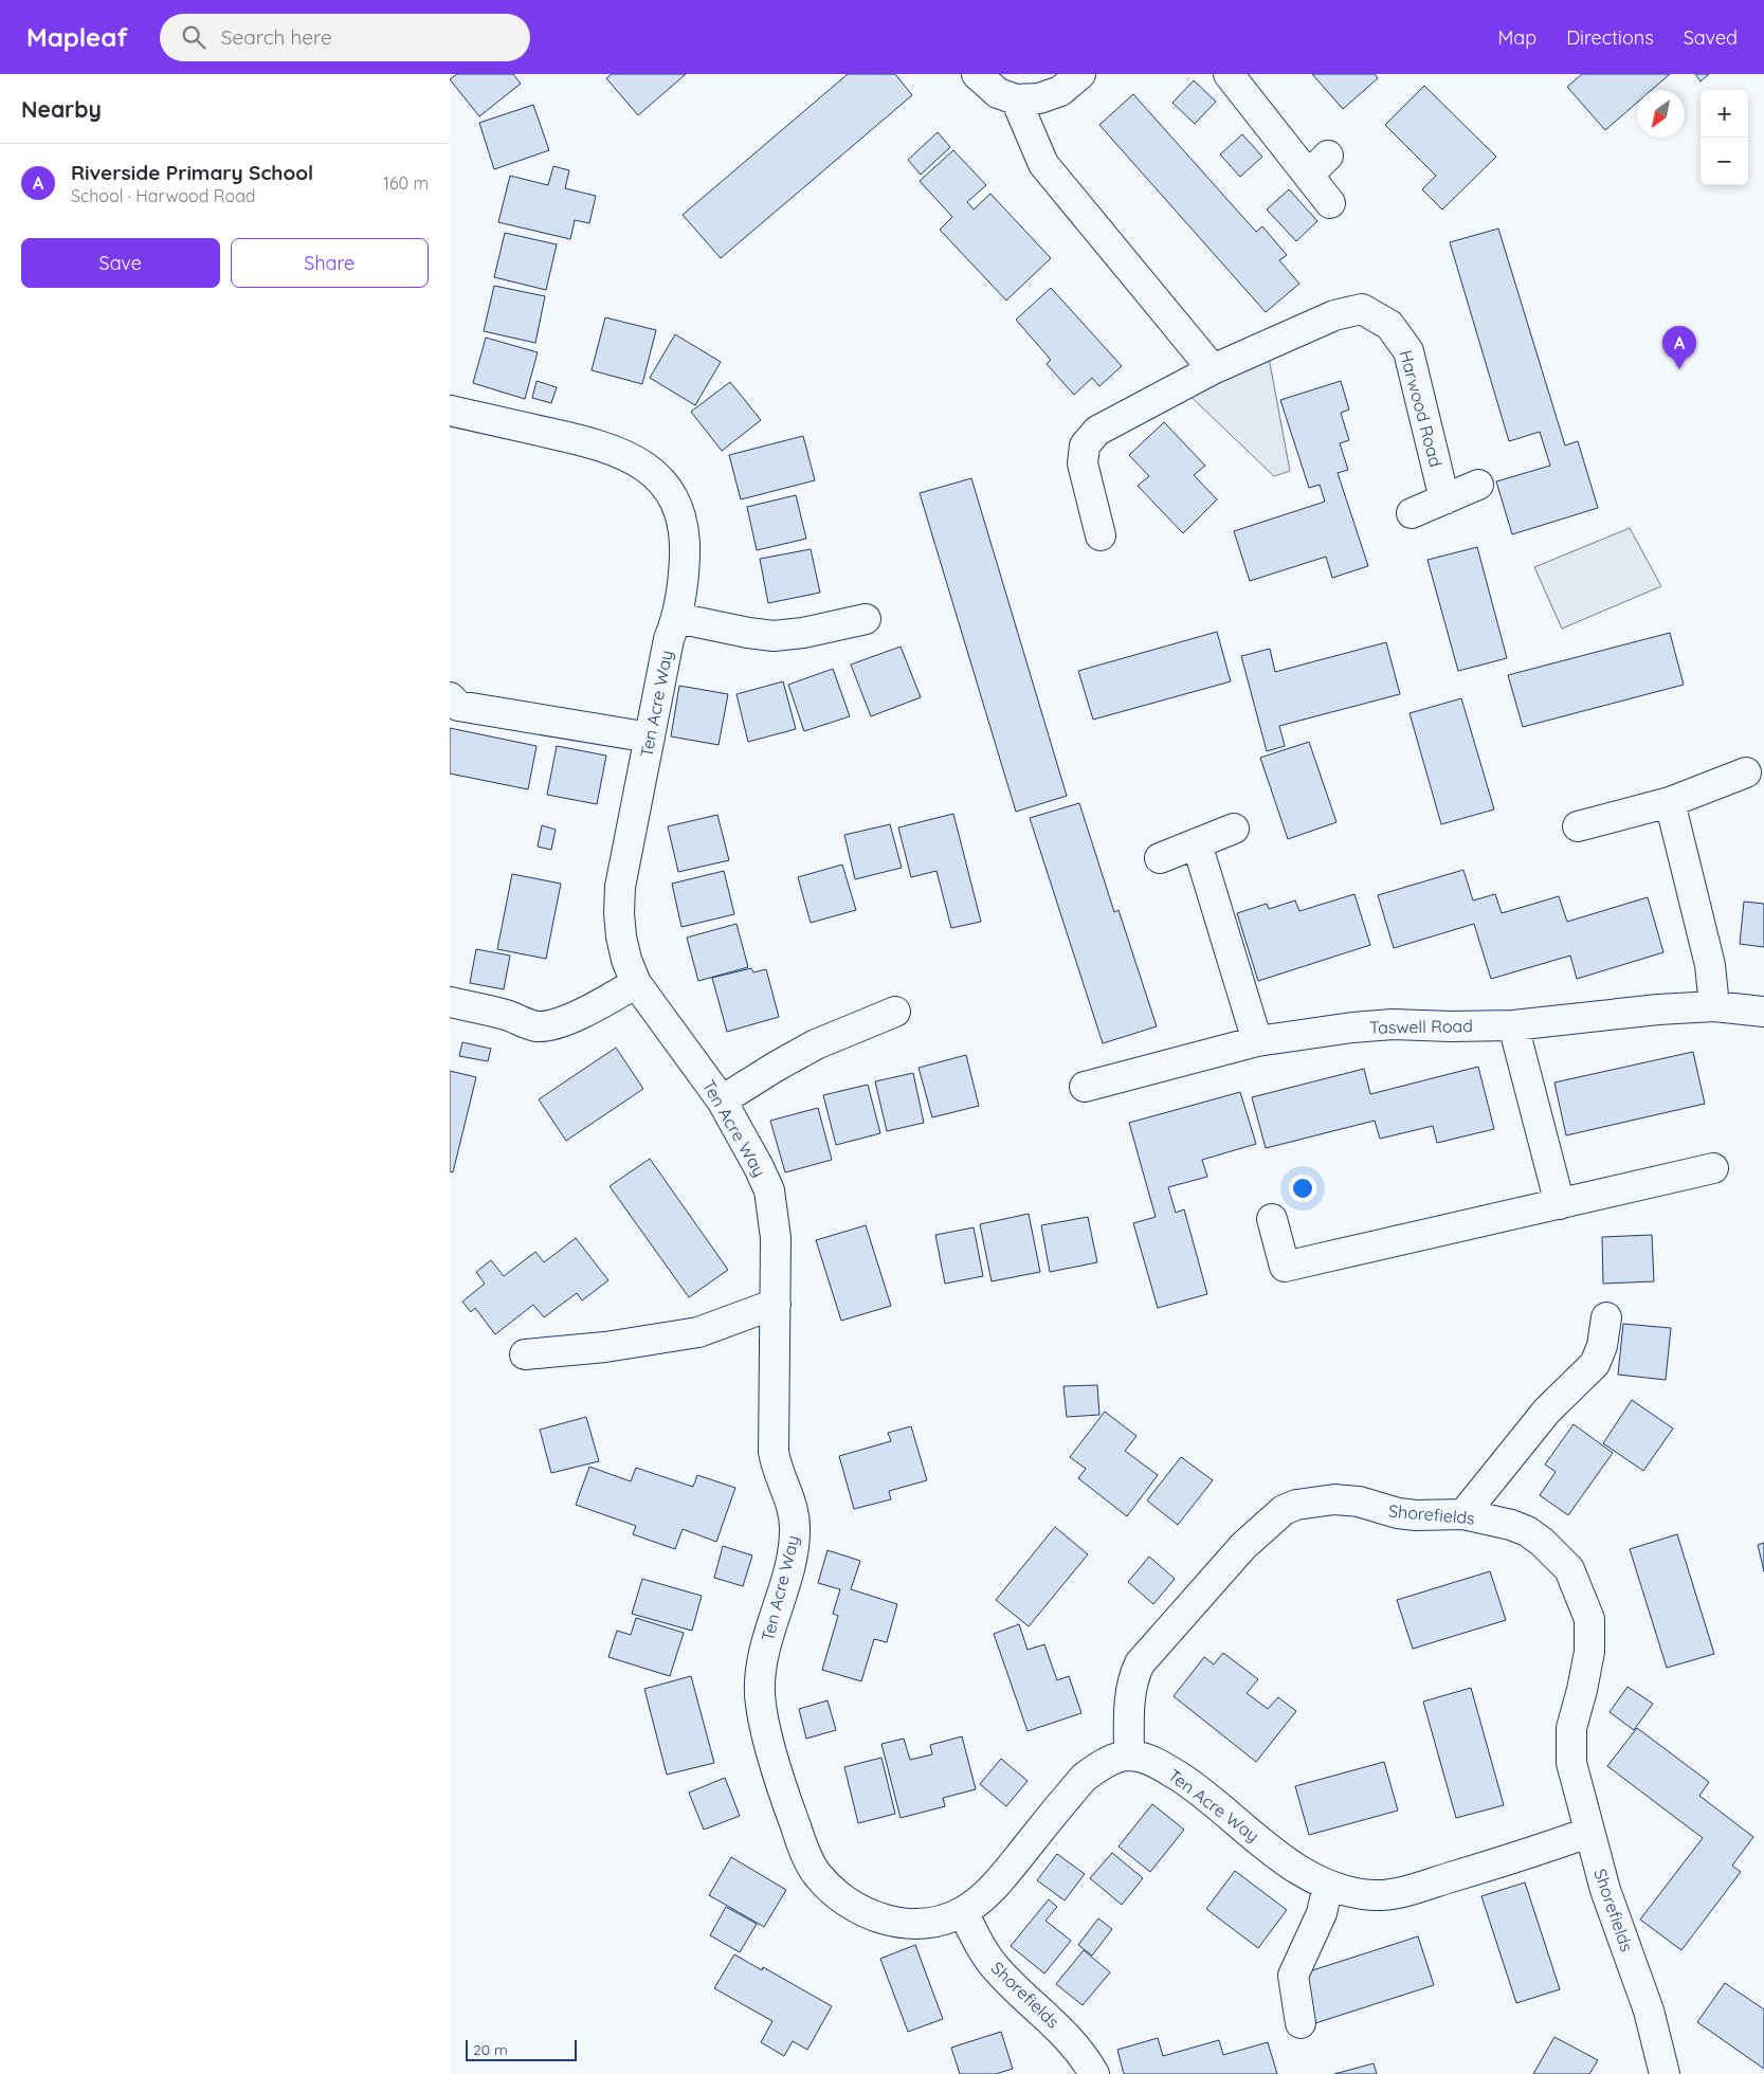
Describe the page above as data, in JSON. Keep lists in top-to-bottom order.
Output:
{
  "streets": {
    "street": [
      "Harwood Road",
      "Ten Acre Way",
      "Taswell Road",
      "Shorefields"
    ]
  },
  "crossings": [
    ["Ten Acre Way", "Shorefields"]
  ],
  "scale_bar": "20 m",
  "north": "bottom left",
  "page": {
    "header": "Mapleaf",
    "search": "Search here",
    "nav": ["Map", "Directions", "Saved"],
    "heading": "Nearby",
    "map_buttons": ["+", "−"],
    "list": [
      {
        "mark": "A",
        "name": "Riverside Primary School",
        "note": "School · Harwood Road",
        "value": "160 m"
      }
    ],
    "buttons": ["Save", "Share"],
    "pins": "A",
    "scale": "20 m"
  }
}
